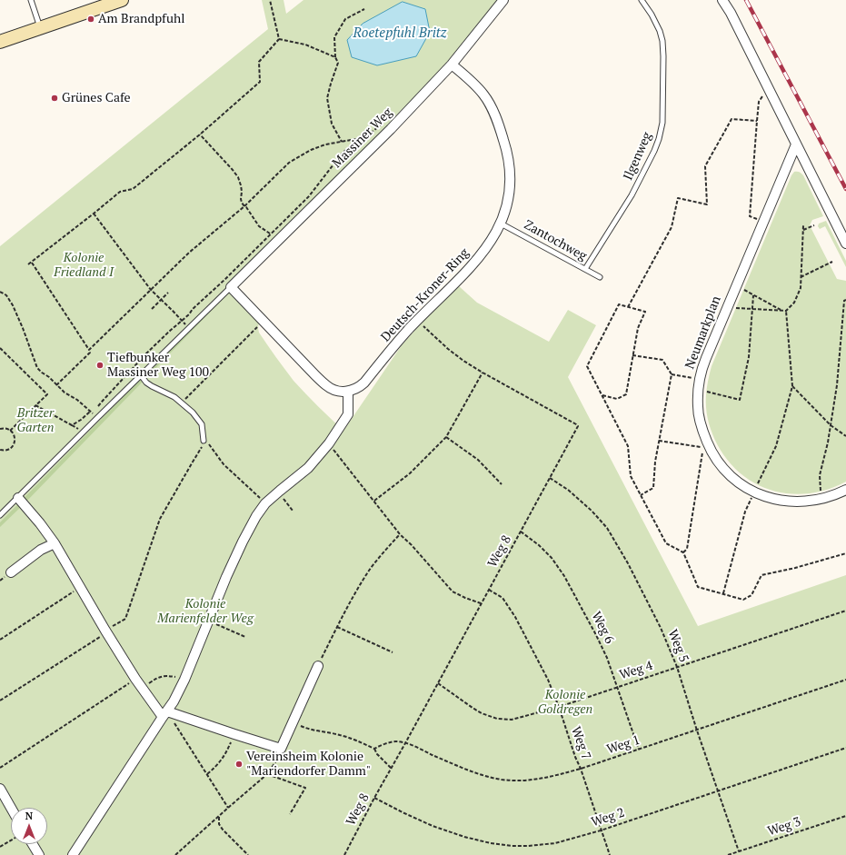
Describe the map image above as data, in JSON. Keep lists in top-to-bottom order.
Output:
{
  "streets": {
    "street": ["Massiner Weg", "Deutsch-Kroner-Ring", "Neumarkplan"],
    "lane": ["Ilgenweg", "Zantochweg"],
    "path": [
      "Weg 8",
      "Weg 6",
      "Weg 5",
      "Weg 4",
      "Weg 7",
      "Weg 1",
      "Weg 2",
      "Weg 3"
    ]
  },
  "crossings": [
    ["Massiner Weg", "Deutsch-Kroner-Ring"],
    ["Ilgenweg", "Zantochweg"],
    ["Zantochweg", "Deutsch-Kroner-Ring"],
    ["Deutsch-Kroner-Ring", "Weg 8"],
    ["Weg 8", "Weg 6"],
    ["Weg 8", "Weg 5"],
    ["Weg 8", "Weg 4"],
    ["Weg 8", "Weg 7"],
    ["Weg 8", "Weg 1"],
    ["Weg 8", "Weg 2"],
    ["Weg 6", "Weg 4"],
    ["Weg 6", "Weg 1"],
    ["Weg 5", "Weg 4"],
    ["Weg 5", "Weg 1"],
    ["Weg 5", "Weg 2"],
    ["Weg 5", "Weg 3"],
    ["Weg 4", "Weg 7"],
    ["Weg 7", "Weg 1"],
    ["Weg 7", "Weg 2"]
  ],
  "water": ["Roetepfuhl Britz"],
  "parks": [
    "Kolonie Friedland I",
    "Britzer Garten",
    "Kolonie Marienfelder Weg",
    "Kolonie Goldregen"
  ],
  "places": [
    "Am Brandpfuhl",
    "Grünes Cafe",
    "Tiefbunker Massiner Weg 100",
    "Vereinsheim Kolonie \"Mariendorfer Damm\""
  ],
  "north": "top"
}
